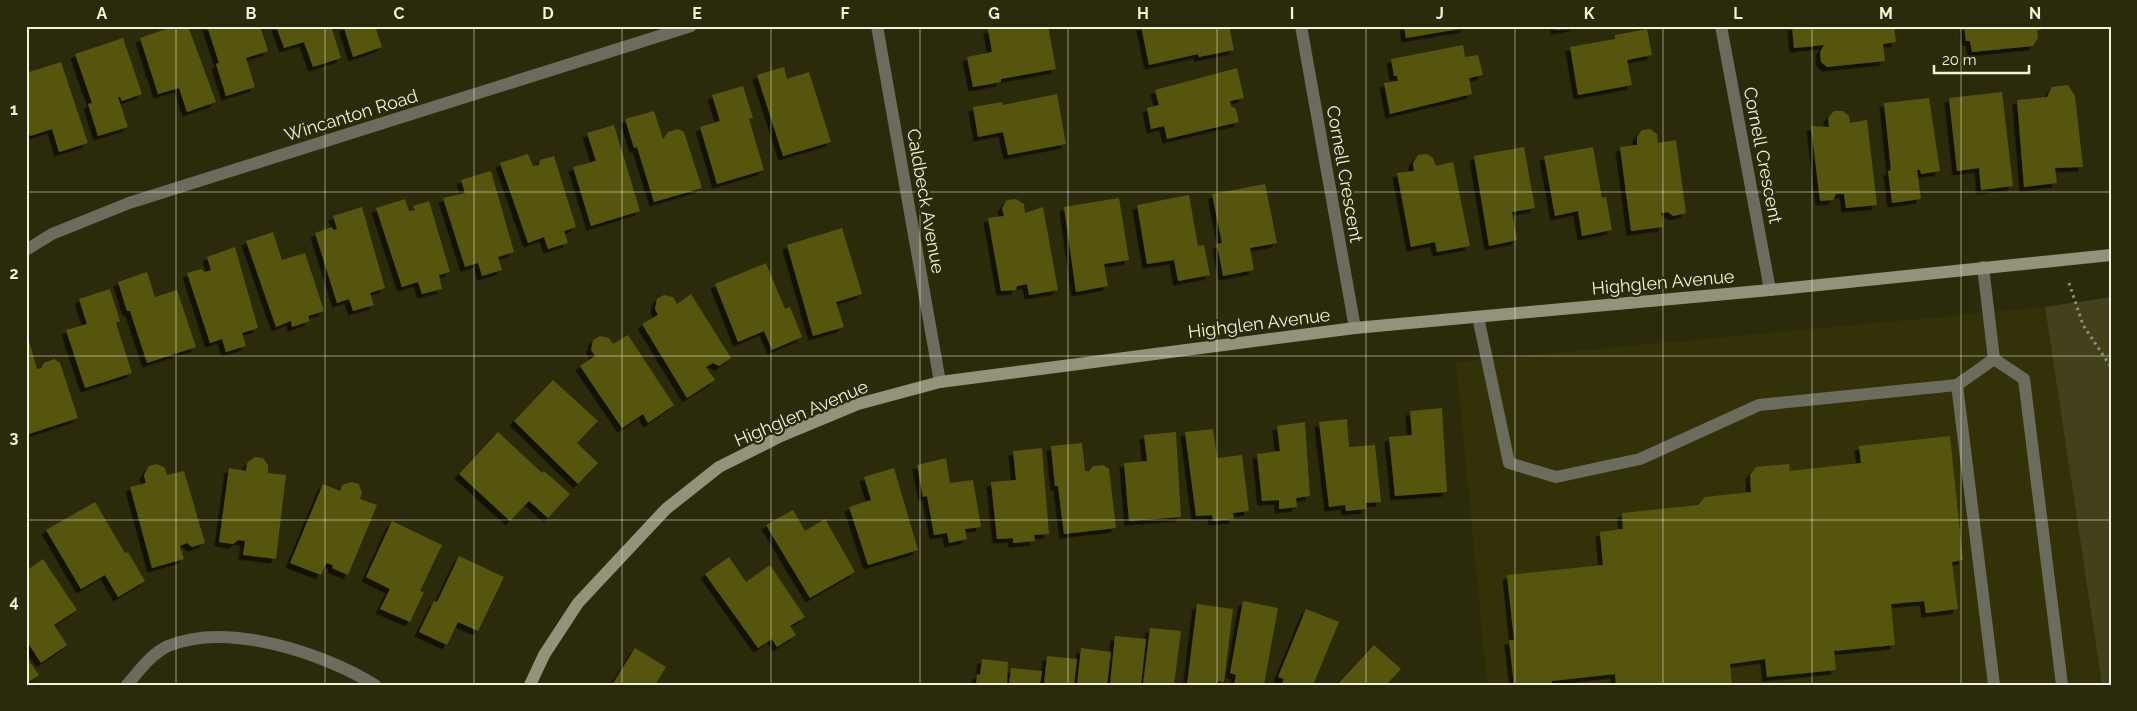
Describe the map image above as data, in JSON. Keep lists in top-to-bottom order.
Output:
{
  "streets": {
    "street": [
      "Wincanton Road",
      "Cornell Crescent",
      "Caldbeck Avenue",
      "Highglen Avenue"
    ]
  },
  "crossings": [
    ["Cornell Crescent", "Highglen Avenue"],
    ["Caldbeck Avenue", "Highglen Avenue"]
  ],
  "scale_bar": "20 m",
  "grid": {
    "columns": [
      "A",
      "B",
      "C",
      "D",
      "E",
      "F",
      "G",
      "H",
      "I",
      "J",
      "K",
      "L",
      "M",
      "N"
    ],
    "rows": [
      "1",
      "2",
      "3",
      "4"
    ]
  }
}
